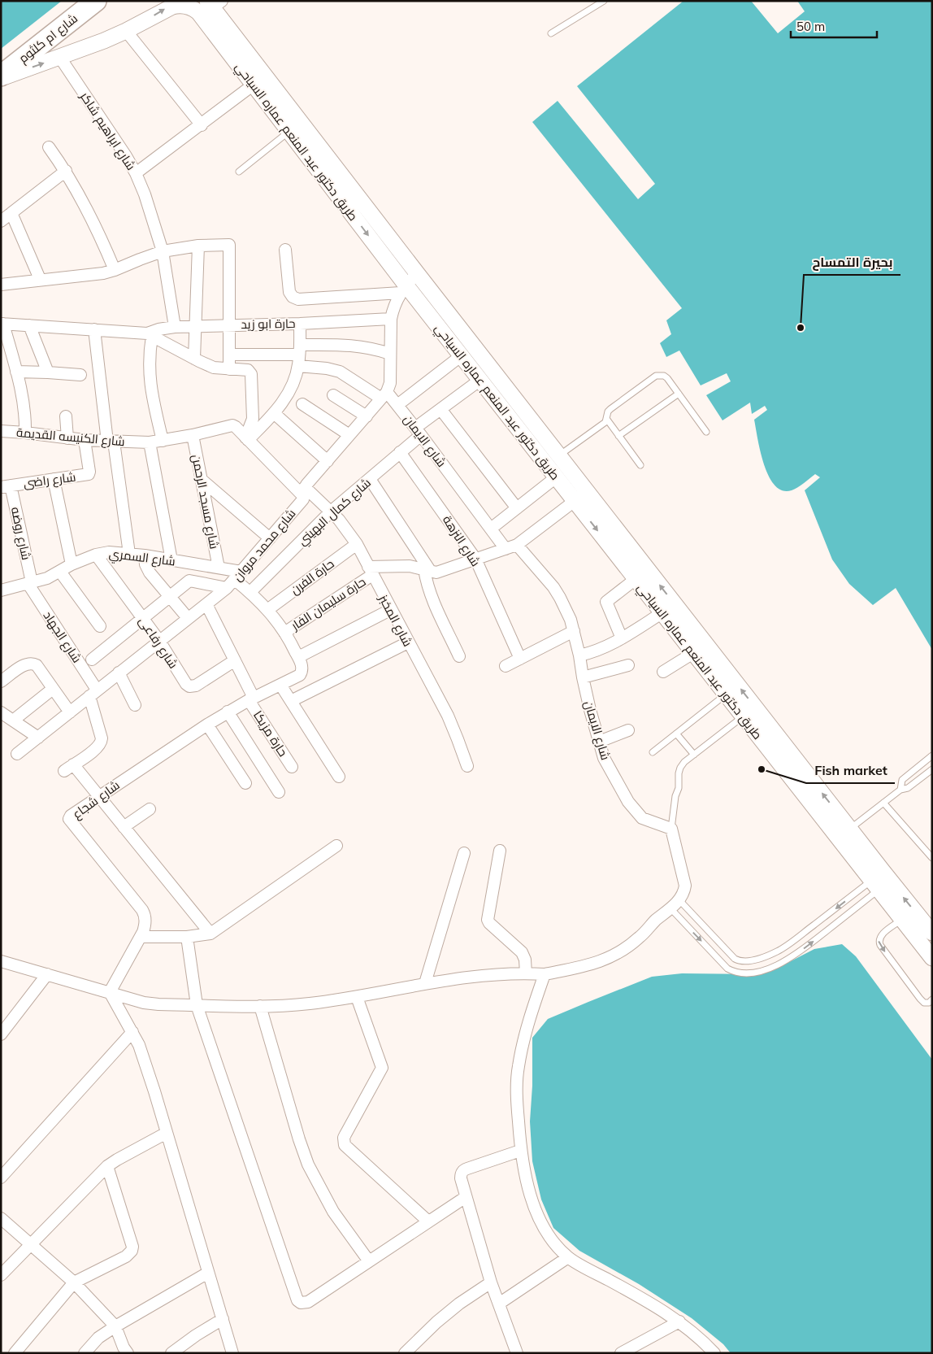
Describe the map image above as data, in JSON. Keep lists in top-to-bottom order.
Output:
{
  "streets": {
    "highway": ["شارع ام كلثوم"],
    "main road": ["طريق دكتور عبد المنعم عماره السياحي"],
    "street": [
      "شارع ابراهيم شاكر",
      "حارة ابو زيد",
      "شارع الكنيسه القديمة",
      "شارع الايمان",
      "شارع راضى",
      "شارع مسجد الرحمن",
      "شارع كمال البهيني",
      "شارع روضه",
      "شارع النزهة",
      "شارع محمد مروان",
      "شارع السمري",
      "حارة الفرن",
      "حارة سليمان الفار",
      "شارع المخبز",
      "شارع الجهاد",
      "شارع رفاعى",
      "حارة مزيكا",
      "شارع شجاع"
    ]
  },
  "crossings": [
    ["شارع ام كلثوم", "طريق دكتور عبد المنعم عماره السياحي"],
    ["شارع ابراهيم شاكر", "طريق دكتور عبد المنعم عماره السياحي"],
    ["شارع ابراهيم شاكر", "حارة ابو زيد"],
    ["طريق دكتور عبد المنعم عماره السياحي", "شارع كمال البهيني"],
    ["شارع الكنيسه القديمة", "شارع راضى"],
    ["شارع الكنيسه القديمة", "شارع مسجد الرحمن"],
    ["شارع الكنيسه القديمة", "شارع محمد مروان"],
    ["شارع الكنيسه القديمة", "شارع المخبز"],
    ["شارع الايمان", "شارع كمال البهيني"],
    ["شارع الايمان", "شارع محمد مروان"],
    ["شارع راضى", "شارع روضه"],
    ["شارع مسجد الرحمن", "شارع السمري"],
    ["شارع كمال البهيني", "شارع النزهة"],
    ["شارع كمال البهيني", "شارع المخبز"],
    ["شارع روضه", "شارع السمري"],
    ["شارع روضه", "شارع الجهاد"],
    ["شارع محمد مروان", "شارع السمري"],
    ["شارع محمد مروان", "شارع المخبز"],
    ["شارع محمد مروان", "شارع الجهاد"],
    ["شارع محمد مروان", "شارع رفاعى"],
    ["شارع محمد مروان", "حارة مزيكا"],
    ["شارع السمري", "شارع الجهاد"],
    ["شارع السمري", "شارع رفاعى"],
    ["حارة الفرن", "شارع المخبز"],
    ["حارة سليمان الفار", "شارع المخبز"],
    ["شارع الجهاد", "شارع شجاع"],
    ["شارع رفاعى", "حارة مزيكا"],
    ["حارة مزيكا", "شارع شجاع"]
  ],
  "places": ["بحيرة التمساح", "Fish market"],
  "scale_bar": "50 m"
}
